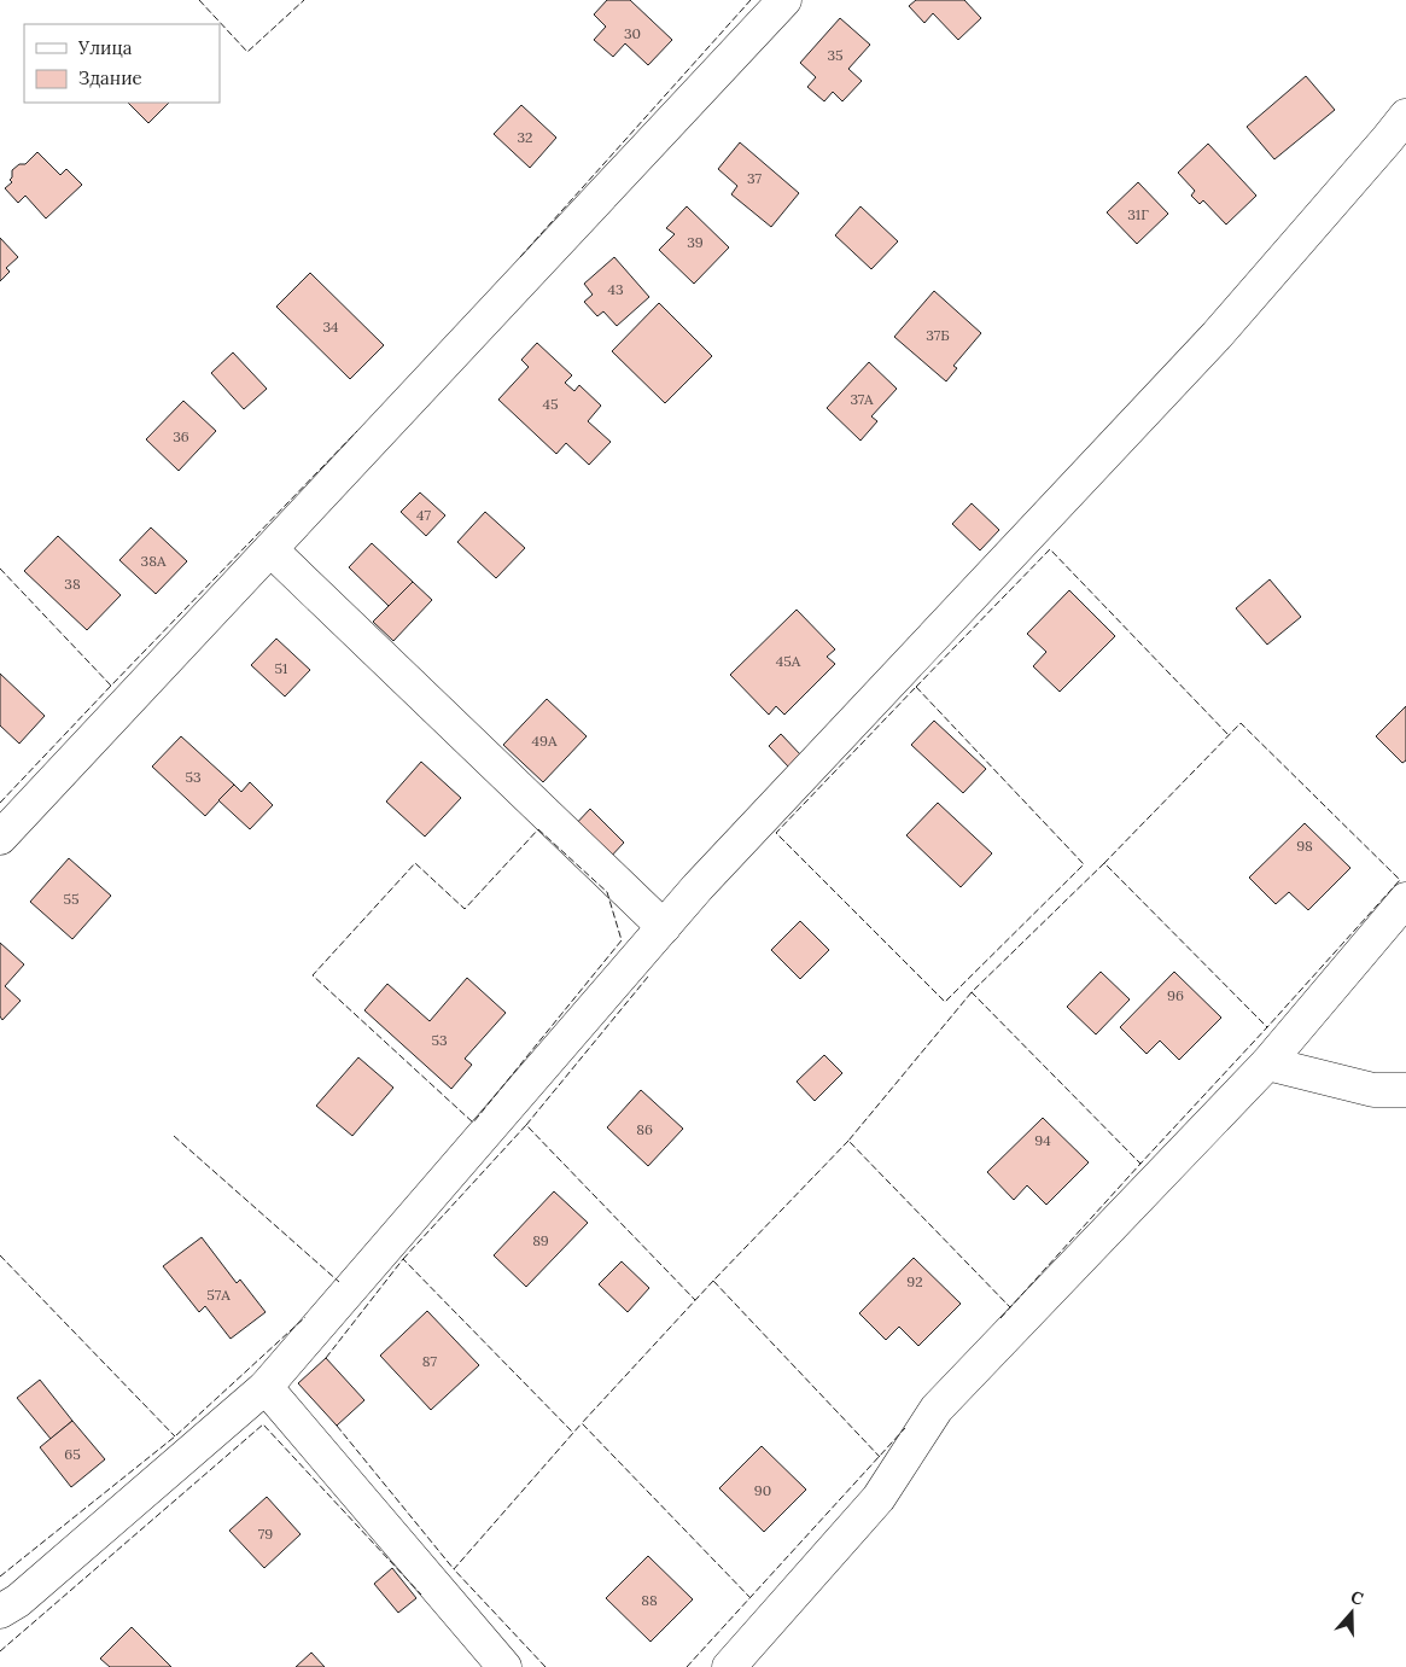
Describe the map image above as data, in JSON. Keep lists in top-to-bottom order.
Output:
{
  "house_numbers": [
    "30",
    "35",
    "32",
    "37",
    "31Г",
    "39",
    "43",
    "34",
    "37Б",
    "37А",
    "45",
    "36",
    "47",
    "38А",
    "38",
    "45А",
    "51",
    "49А",
    "53",
    "98",
    "55",
    "96",
    "53",
    "86",
    "94",
    "89",
    "92",
    "57А",
    "87",
    "65",
    "90",
    "79",
    "88"
  ],
  "legend": ["Улица", "Здание"],
  "north": "top"
}
